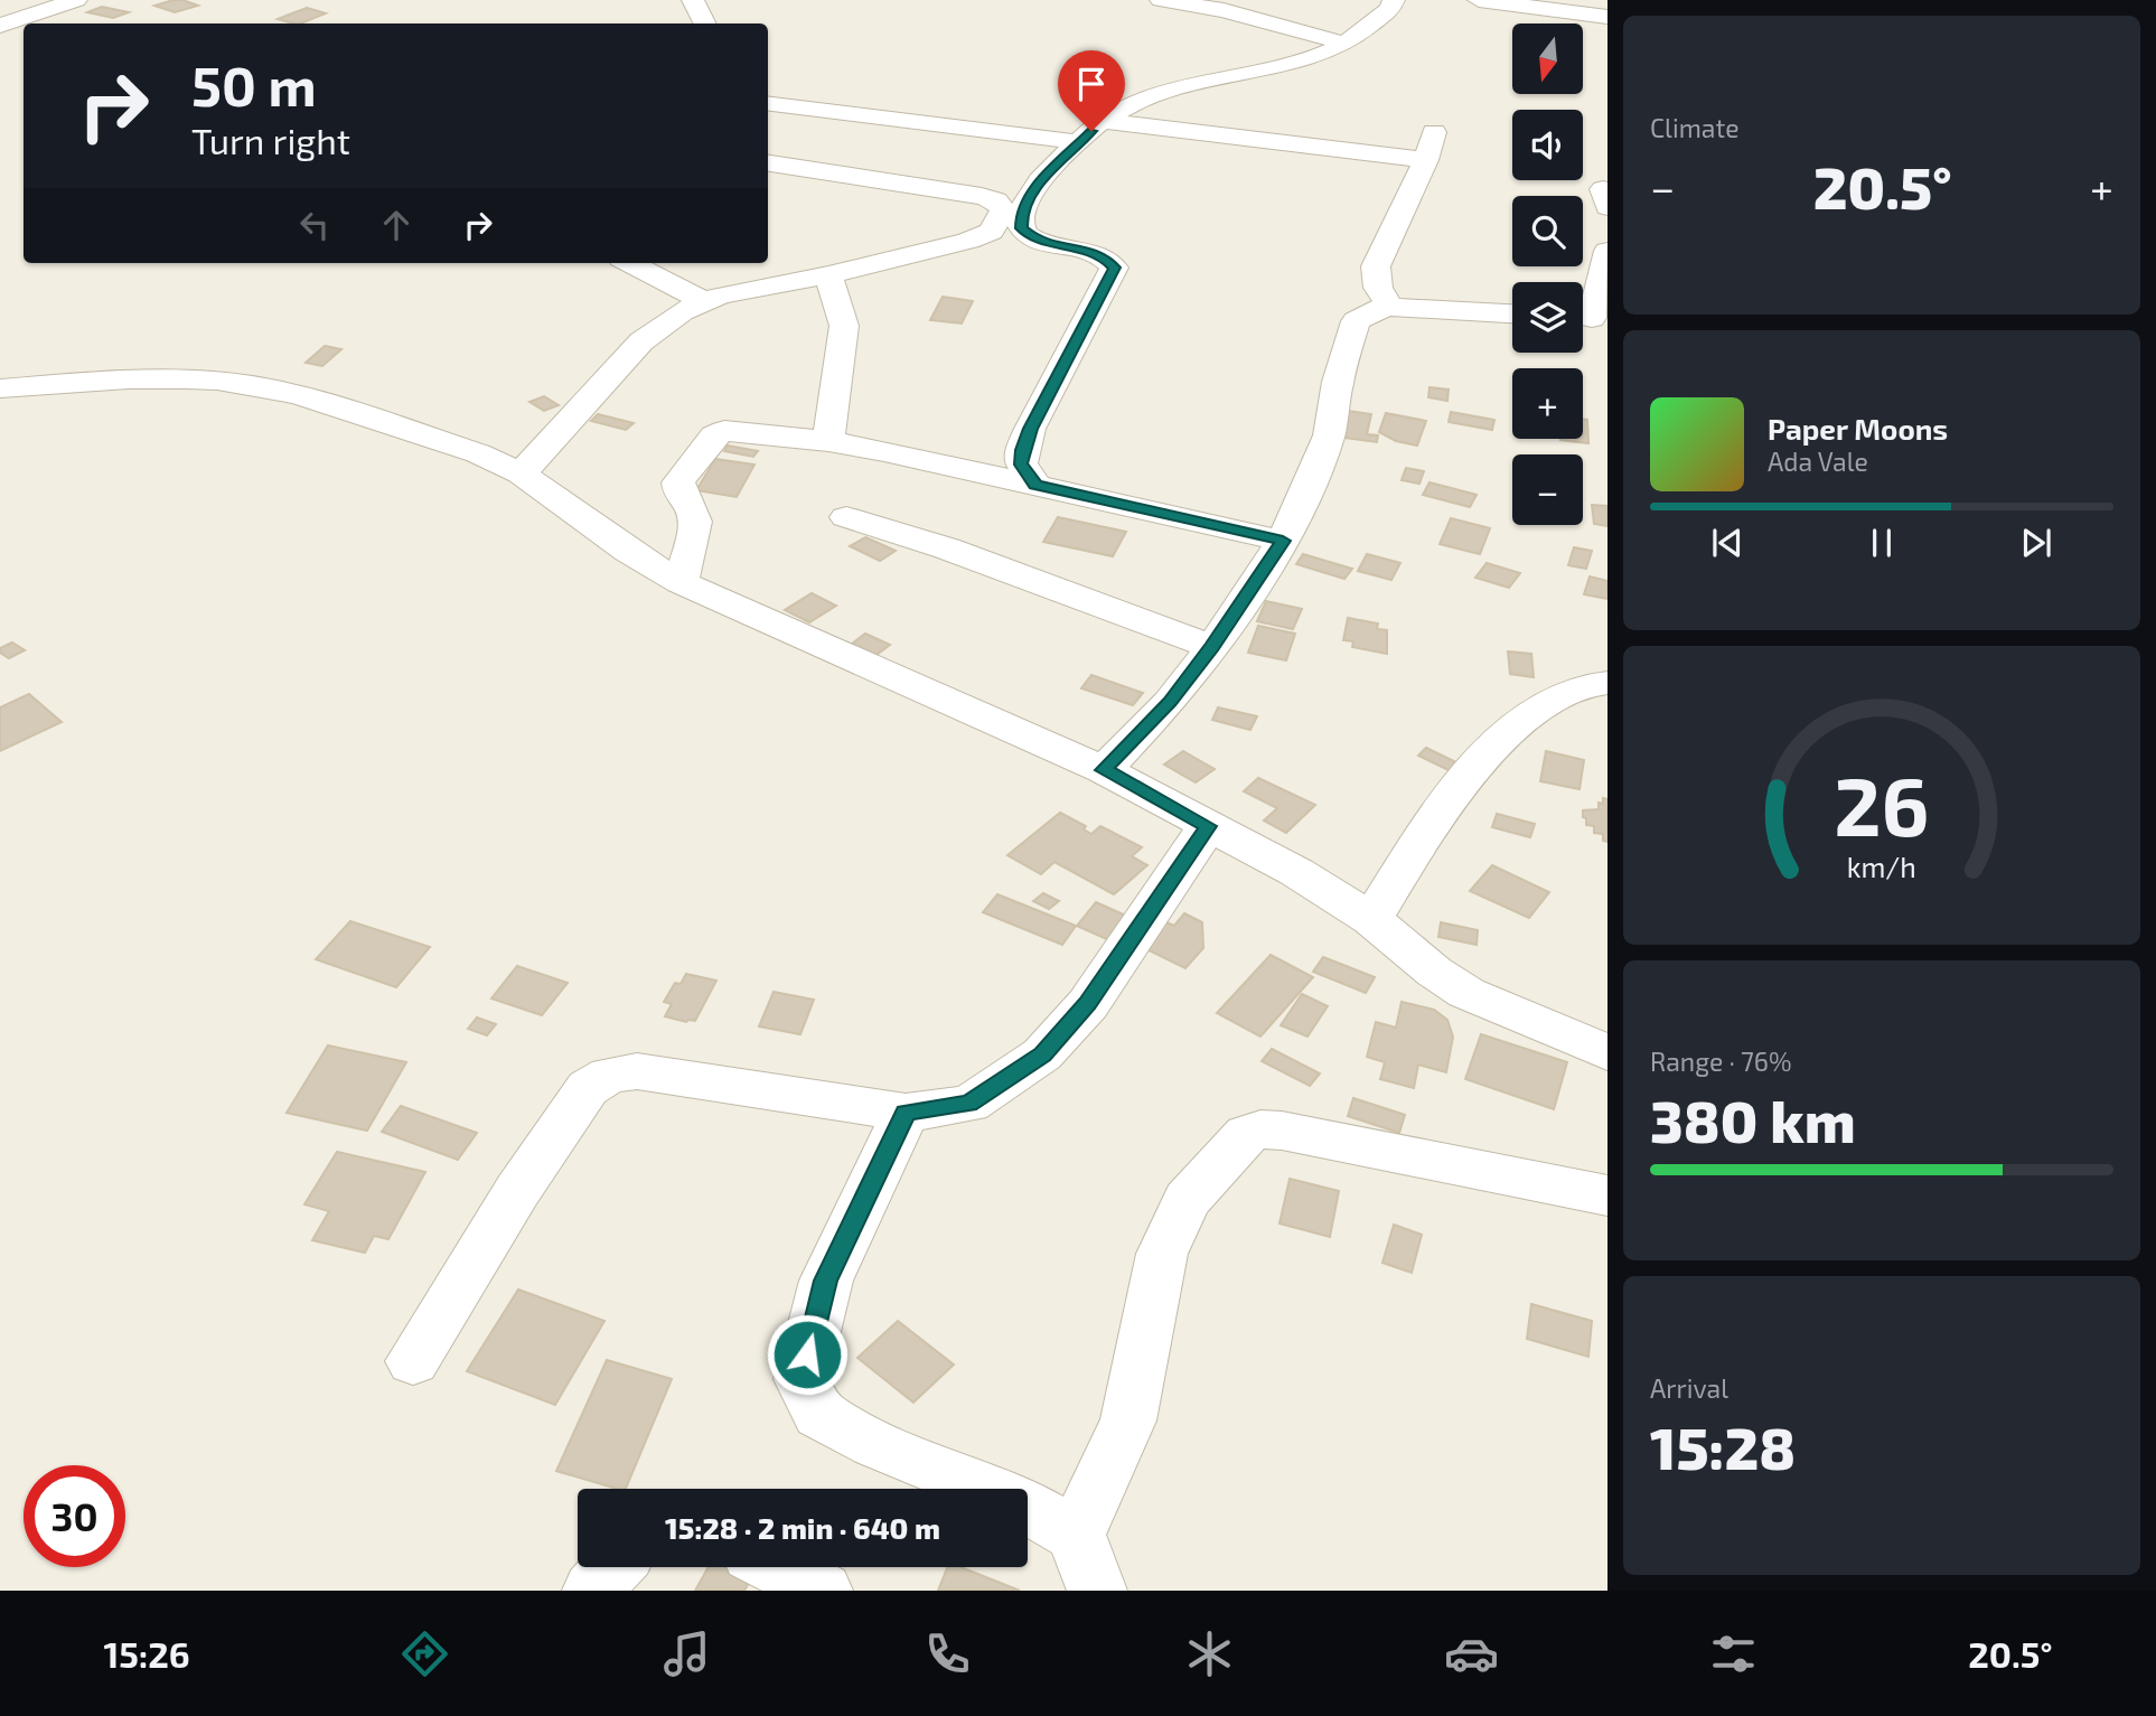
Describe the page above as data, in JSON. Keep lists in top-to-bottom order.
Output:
{
  "north": "bottom",
  "page": {
    "tile": [
      "Climate",
      ["Range · 76%", "380 km"],
      ["Arrival", "15:28"]
    ],
    "map_buttons": ["+", "−"],
    "turn": ["50 m", "Turn right"],
    "heat": ["−", "20.5°", "+"],
    "song": ["Paper Moons", "Ada Vale"],
    "limit": "30",
    "trip": "15:28 · 2 min · 640 m",
    "tabs": ["15:26", "20.5°"],
    "gauge": ["26", "km/h"]
  }
}
